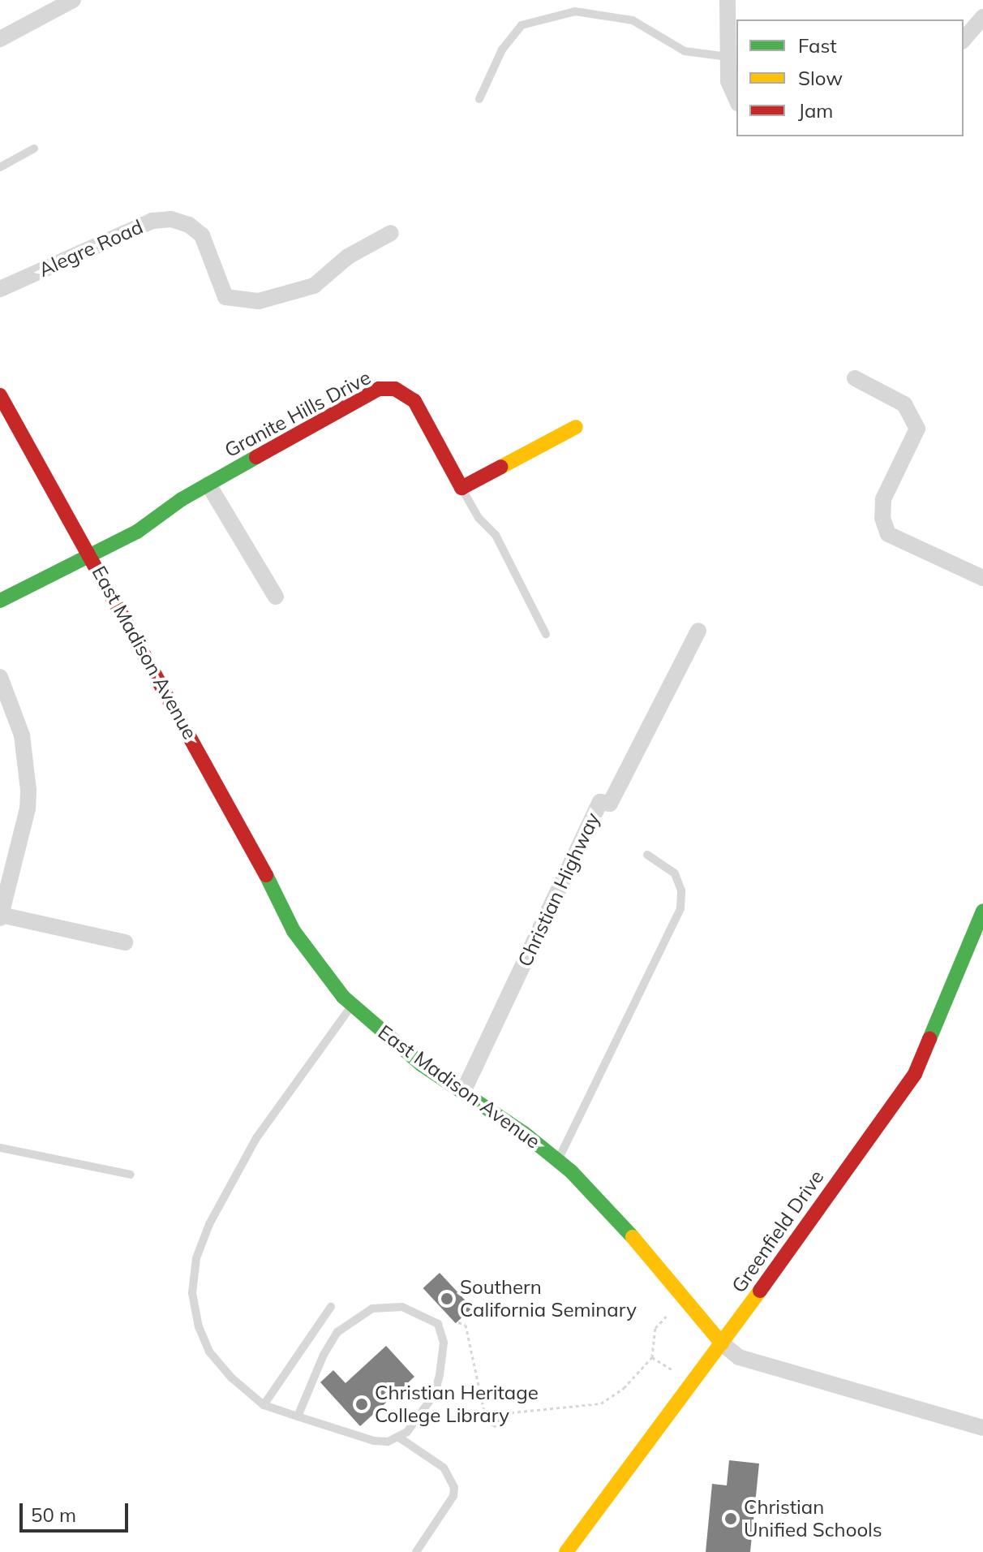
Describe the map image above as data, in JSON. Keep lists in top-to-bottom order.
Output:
{
  "streets": {
    "street": [
      "Alegre Road",
      "Granite Hills Drive",
      "East Madison Avenue",
      "Christian Highway",
      "Greenfield Drive"
    ]
  },
  "crossings": [
    ["Granite Hills Drive", "East Madison Avenue"],
    ["East Madison Avenue", "Christian Highway"],
    ["East Madison Avenue", "Greenfield Drive"]
  ],
  "places": ["Southern California Seminary", "Christian Heritage College Library", "Christian Unified Schools"],
  "legend": ["Fast", "Slow", "Jam"],
  "scale_bar": "50 m"
}
